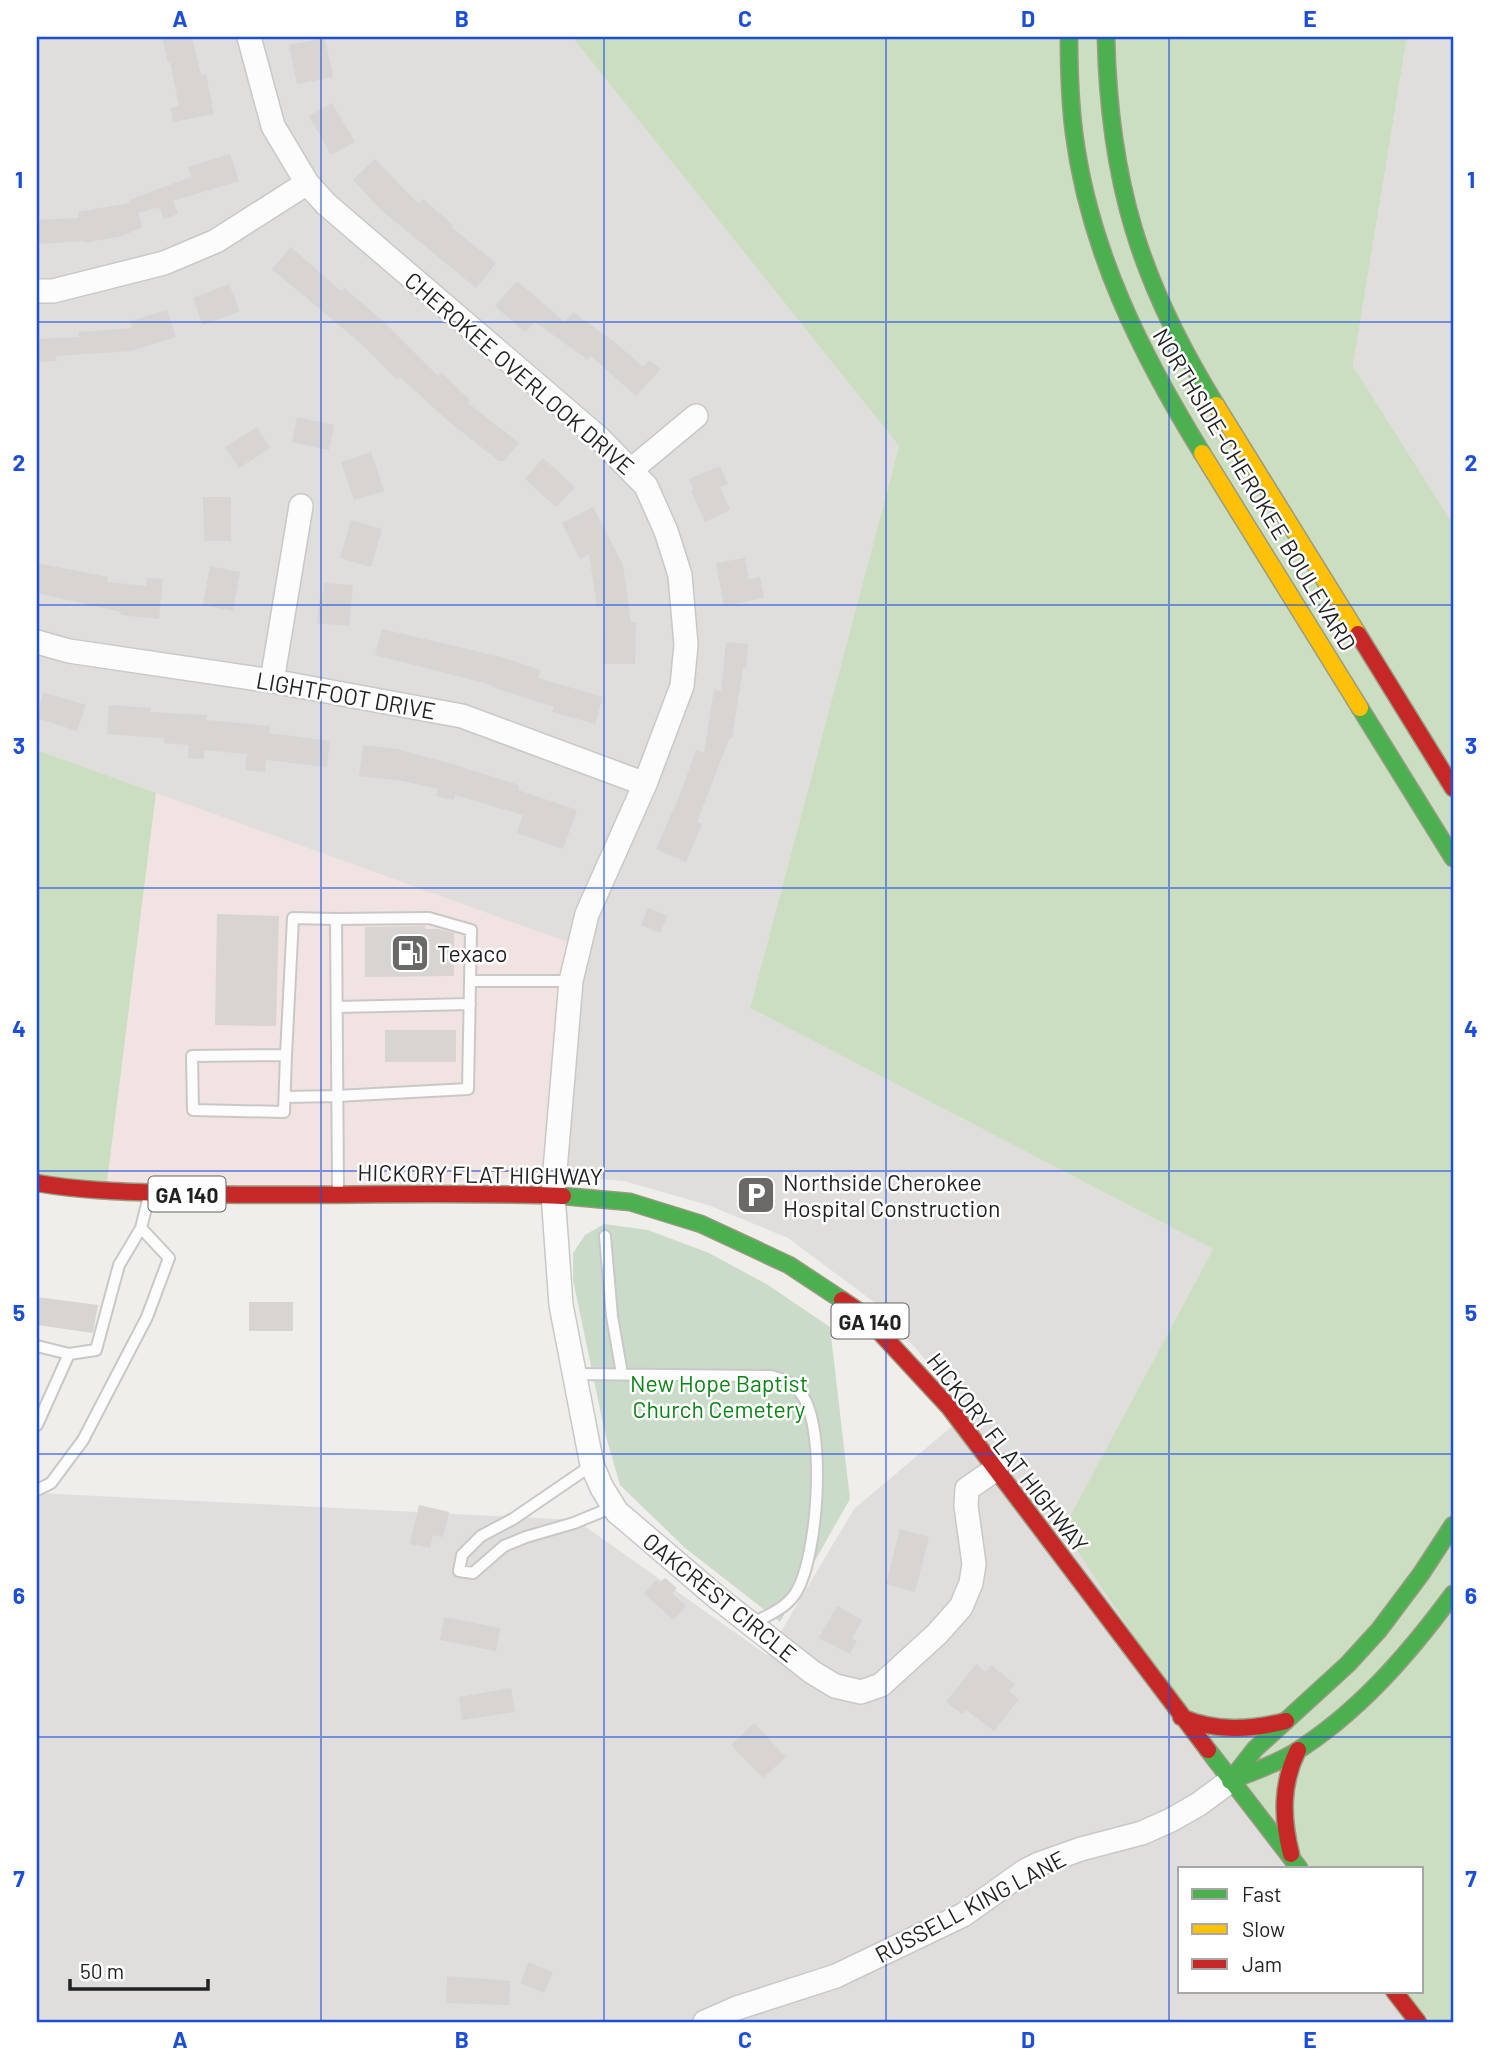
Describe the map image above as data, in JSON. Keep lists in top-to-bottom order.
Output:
{
  "streets": {
    "street": [
      "CHEROKEE OVERLOOK DRIVE",
      "NORTHSIDE-CHEROKEE BOULEVARD",
      "LIGHTFOOT DRIVE",
      "HICKORY FLAT HIGHWAY",
      "GA 140",
      "OAKCREST CIRCLE",
      "RUSSELL KING LANE"
    ]
  },
  "crossings": [
    ["CHEROKEE OVERLOOK DRIVE", "LIGHTFOOT DRIVE"],
    ["CHEROKEE OVERLOOK DRIVE", "HICKORY FLAT HIGHWAY"],
    ["CHEROKEE OVERLOOK DRIVE", "OAKCREST CIRCLE"],
    ["HICKORY FLAT HIGHWAY", "OAKCREST CIRCLE"],
    ["HICKORY FLAT HIGHWAY", "RUSSELL KING LANE"]
  ],
  "parks": ["New Hope Baptist Church Cemetery"],
  "places": {
    "fuel station": ["Texaco"],
    "parking": ["Northside Cherokee Hospital Construction"]
  },
  "legend": ["Fast", "Slow", "Jam"],
  "scale_bar": "50 m",
  "grid": {
    "columns": [
      "A",
      "B",
      "C",
      "D",
      "E"
    ],
    "rows": [
      "1",
      "2",
      "3",
      "4",
      "5",
      "6",
      "7"
    ]
  }
}
